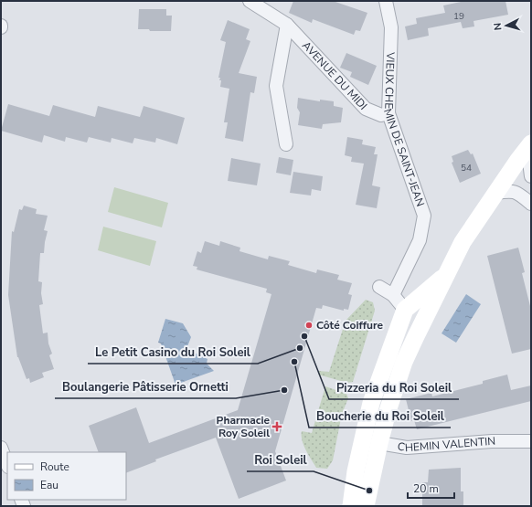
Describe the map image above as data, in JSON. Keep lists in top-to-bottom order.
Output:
{
  "streets": {
    "street": ["AVENUE DU MIDI", "VIEUX CHEMIN DE SAINT-JEAN", "CHEMIN VALENTIN"]
  },
  "crossings": [
    ["AVENUE DU MIDI", "VIEUX CHEMIN DE SAINT-JEAN"]
  ],
  "places": {
    "other": [
      "Côté Coiffure",
      "Pizzeria du Roi Soleil",
      "Le Petit Casino du Roi Soleil",
      "Boucherie du Roi Soleil",
      "Boulangerie Pâtisserie Ornetti",
      "Roi Soleil"
    ],
    "health": ["Pharmacie Roy Soleil"]
  },
  "house_numbers": ["19", "54"],
  "legend": ["Route", "Eau"],
  "scale_bar": "20 m",
  "north": "left"
}
